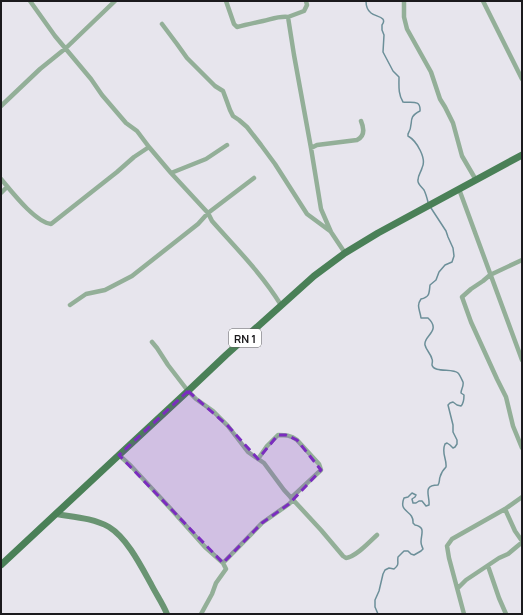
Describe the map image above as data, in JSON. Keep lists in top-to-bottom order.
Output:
{
  "streets": {
    "main road": ["RN 1"]
  }
}
